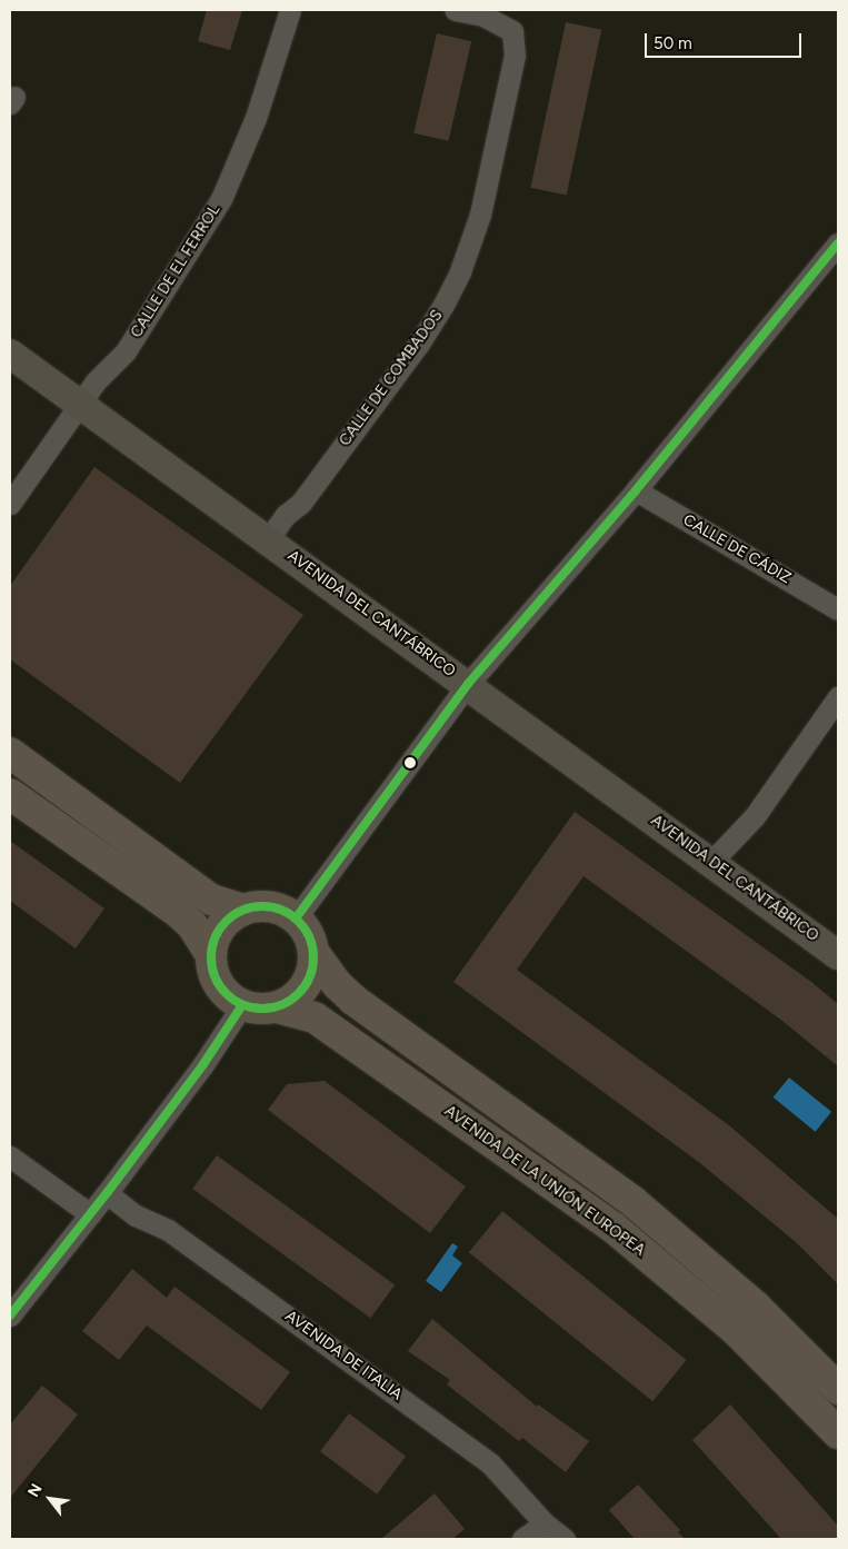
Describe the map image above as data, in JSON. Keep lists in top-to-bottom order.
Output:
{
  "streets": {
    "main road": ["AVENIDA DE LA UNIÓN EUROPEA"],
    "street": [
      "CALLE DE EL FERROL",
      "CALLE DE COMBADOS",
      "CALLE DE CÁDIZ",
      "AVENIDA DEL CANTÁBRICO",
      "AVENIDA DE ITALIA"
    ]
  },
  "crossings": [
    ["CALLE DE EL FERROL", "AVENIDA DEL CANTÁBRICO"],
    ["CALLE DE COMBADOS", "AVENIDA DEL CANTÁBRICO"]
  ],
  "scale_bar": "50 m",
  "north": "top left"
}
